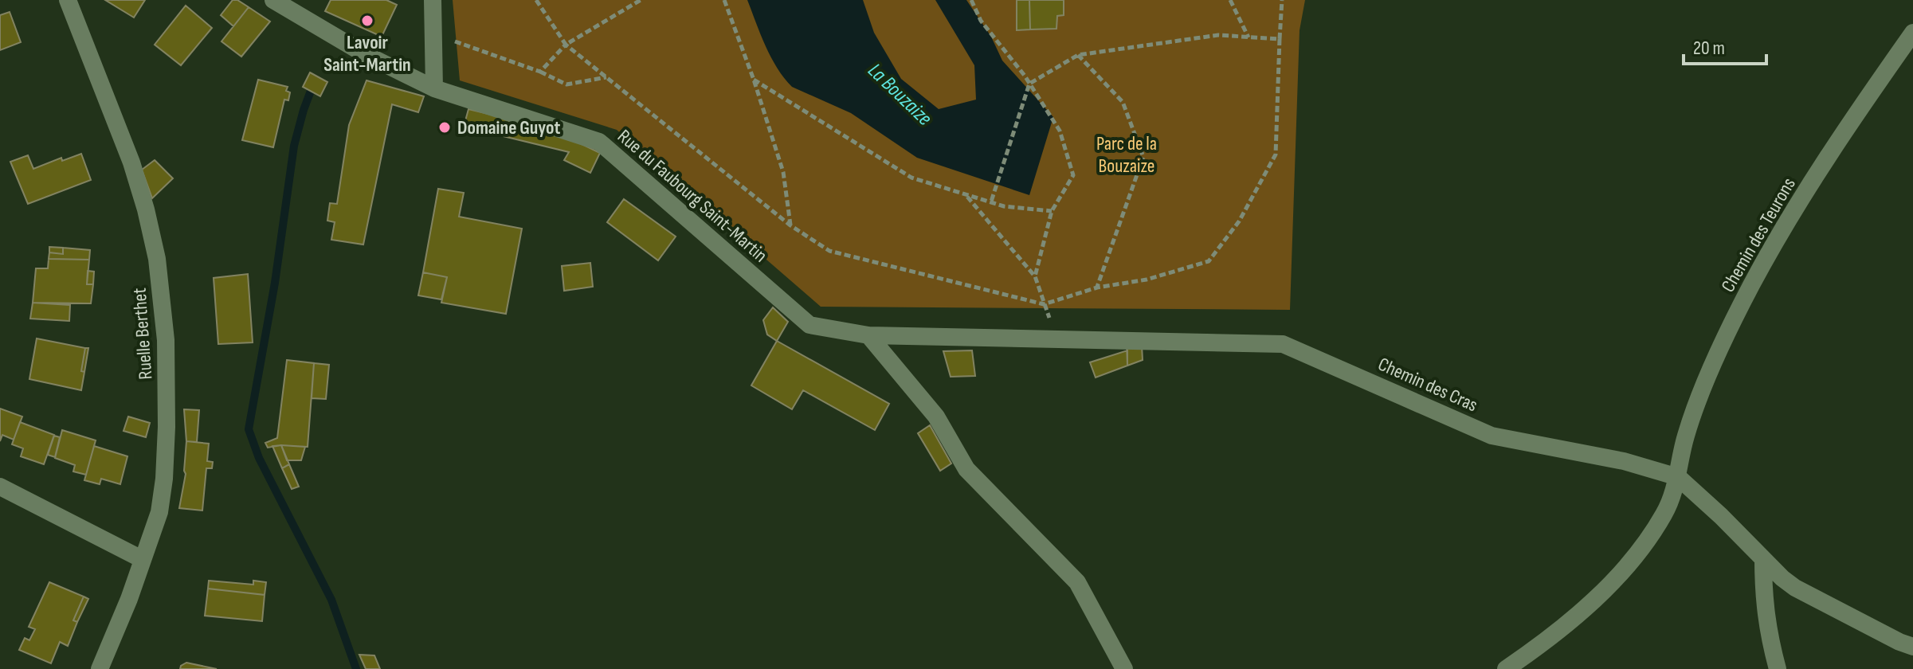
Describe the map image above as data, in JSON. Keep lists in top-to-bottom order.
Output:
{
  "streets": {
    "street": [
      "Rue du Faubourg Saint-Martin",
      "Chemin des Teurons",
      "Ruelle Berthet",
      "Chemin des Cras"
    ]
  },
  "crossings": [
    ["Rue du Faubourg Saint-Martin", "Chemin des Cras"],
    ["Chemin des Teurons", "Chemin des Cras"]
  ],
  "water": ["La Bouzaize"],
  "parks": ["Parc de la Bouzaize"],
  "places": ["Lavoir Saint-Martin", "Domaine Guyot"],
  "scale_bar": "20 m"
}
